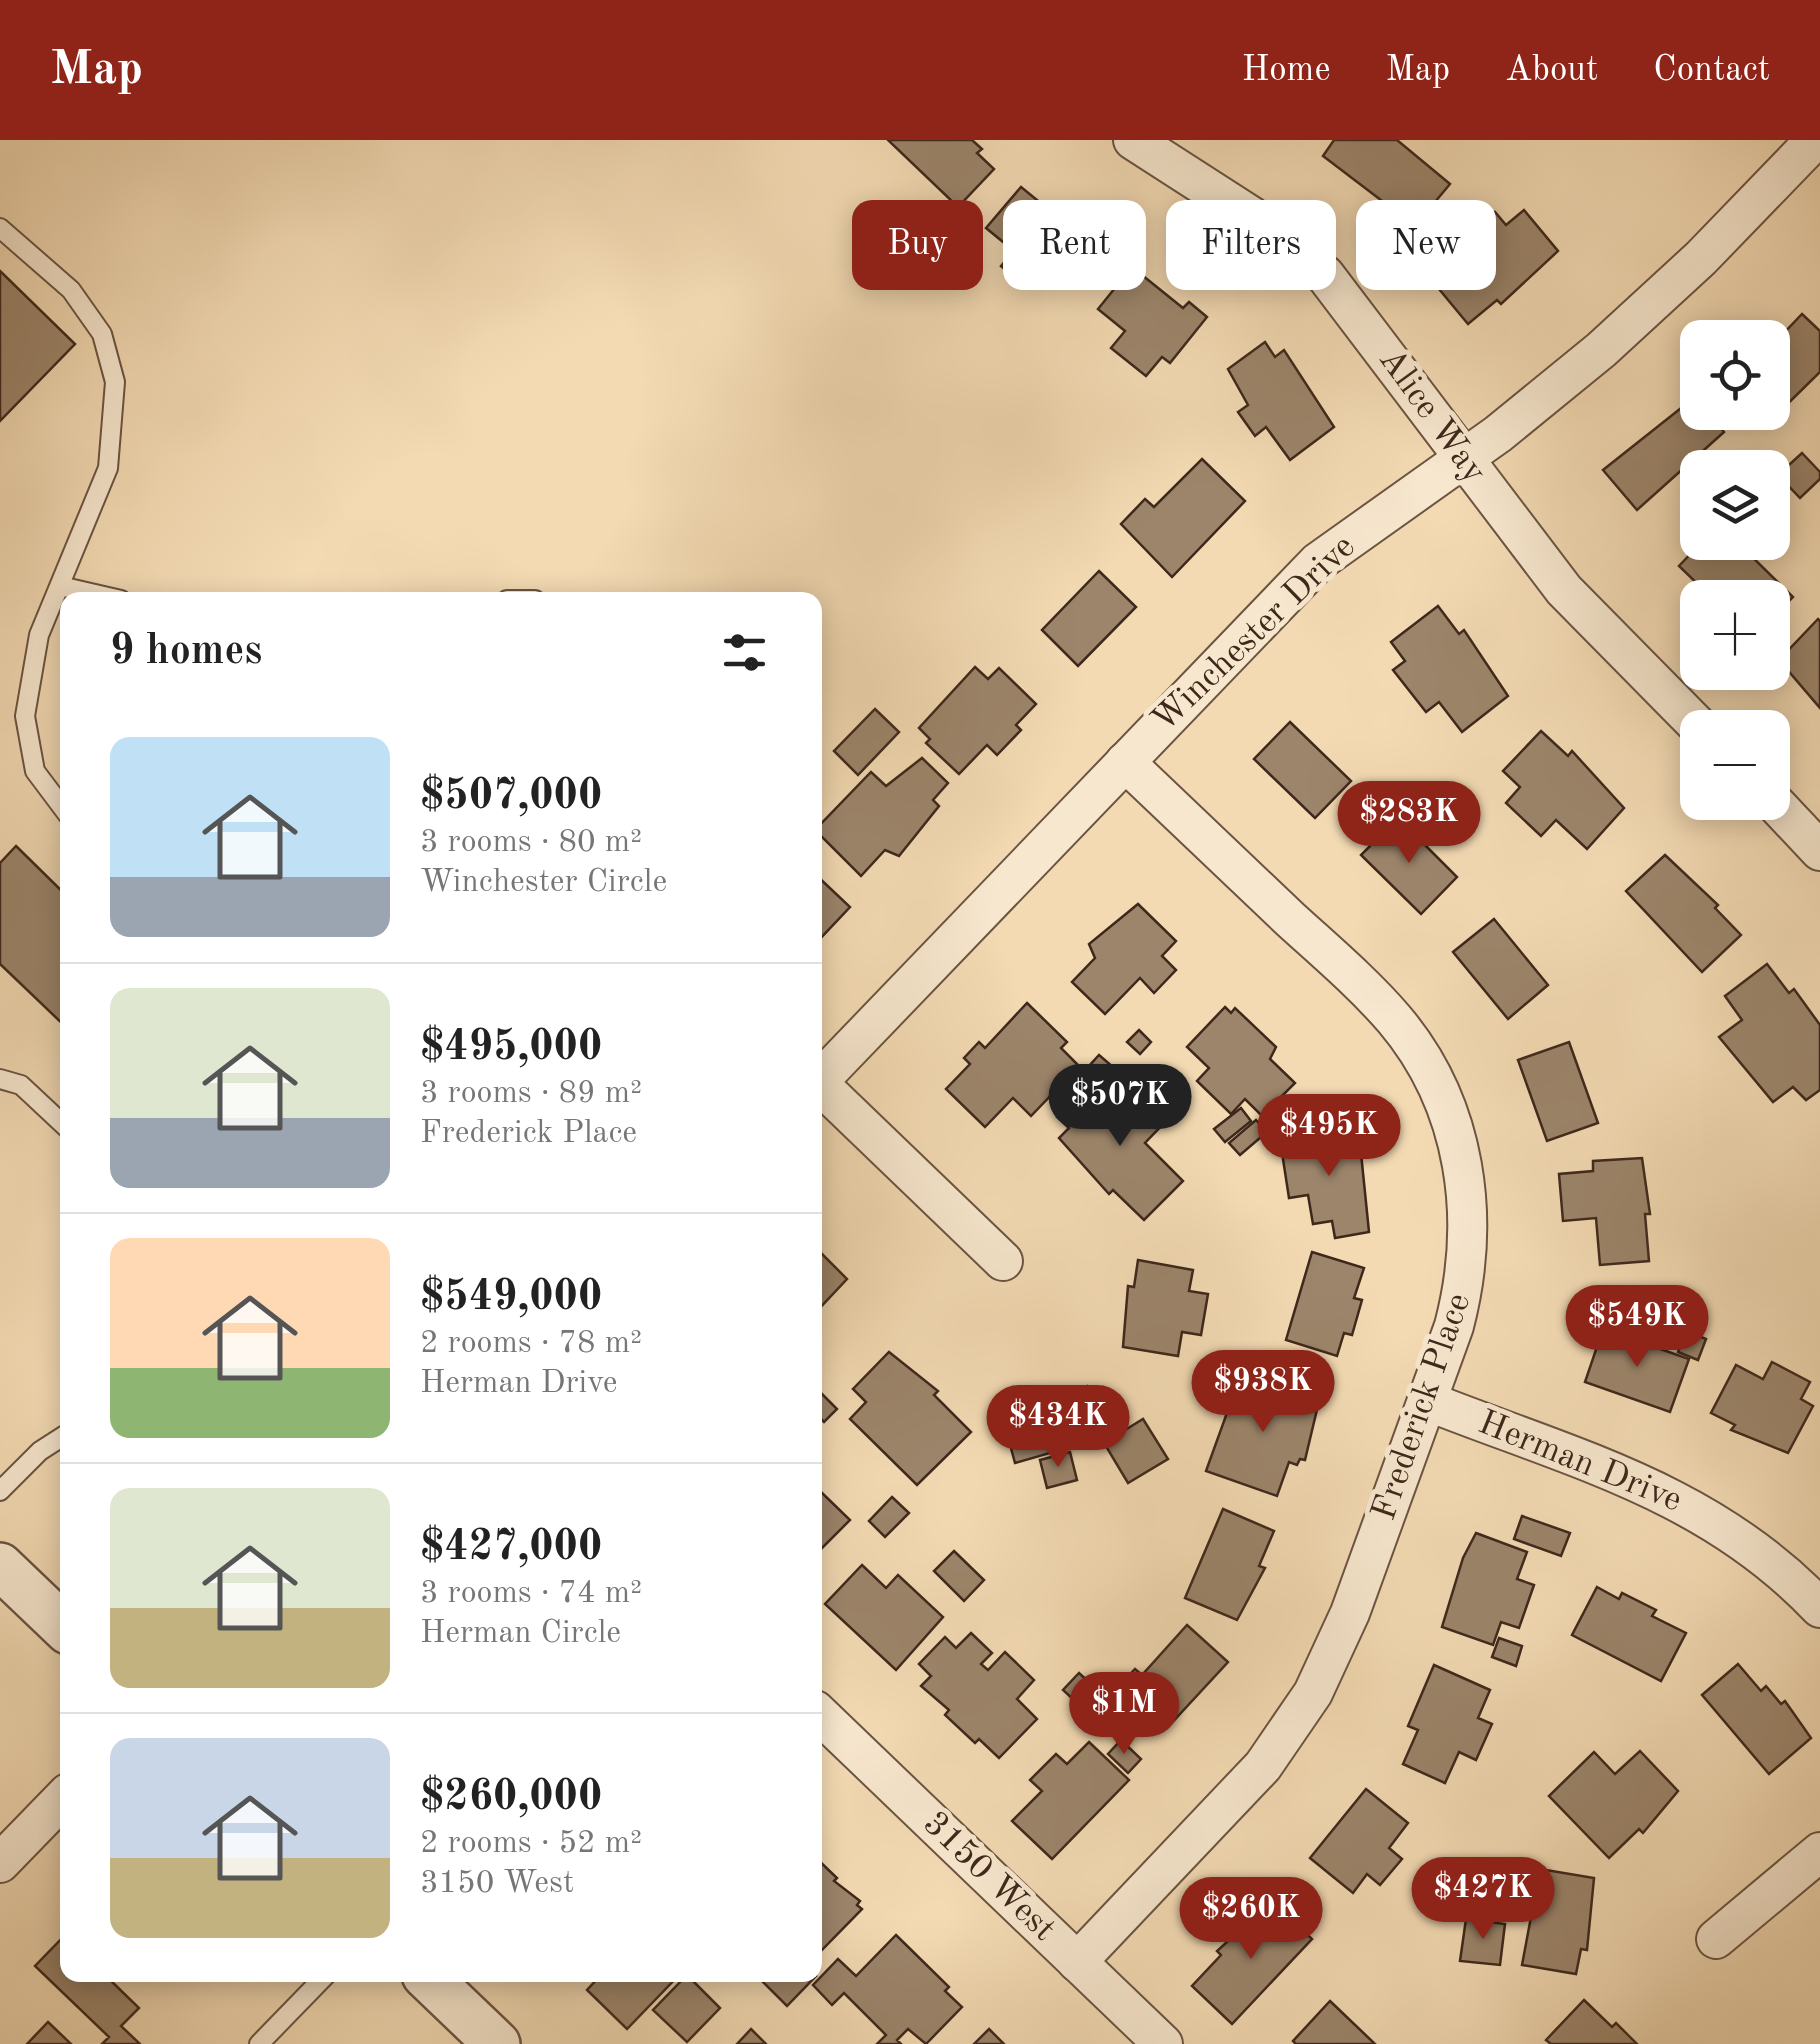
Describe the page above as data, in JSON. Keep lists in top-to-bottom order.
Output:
{
  "streets": {
    "street": [
      "Alice Way",
      "Winchester Drive",
      "Frederick Place",
      "Herman Drive",
      "3150 West"
    ]
  },
  "crossings": [
    ["Alice Way", "Winchester Drive"],
    ["Winchester Drive", "Frederick Place"],
    ["Frederick Place", "Herman Drive"],
    ["Frederick Place", "3150 West"]
  ],
  "page": {
    "header": "Map",
    "nav": [
      "Home",
      "Map",
      "About",
      "Contact"
    ],
    "chip": [
      "Buy",
      "Rent",
      "Filters",
      "New"
    ],
    "map_buttons": ["+", "−"],
    "heading": "9 homes",
    "list": [
      {
        "name": "$507,000",
        "note": "3 rooms · 80 m² · Winchester Circle"
      },
      {
        "name": "$495,000",
        "note": "3 rooms · 89 m² · Frederick Place"
      },
      {
        "name": "$549,000",
        "note": "2 rooms · 78 m² · Herman Drive"
      },
      {
        "name": "$427,000",
        "note": "3 rooms · 74 m² · Herman Circle"
      },
      {
        "name": "$260,000",
        "note": "2 rooms · 52 m² · 3150 West"
      }
    ],
    "price": [
      "$283K",
      "$507K",
      "$495K",
      "$549K",
      "$938K",
      "$434K",
      "$1M",
      "$427K",
      "$260K"
    ]
  }
}
